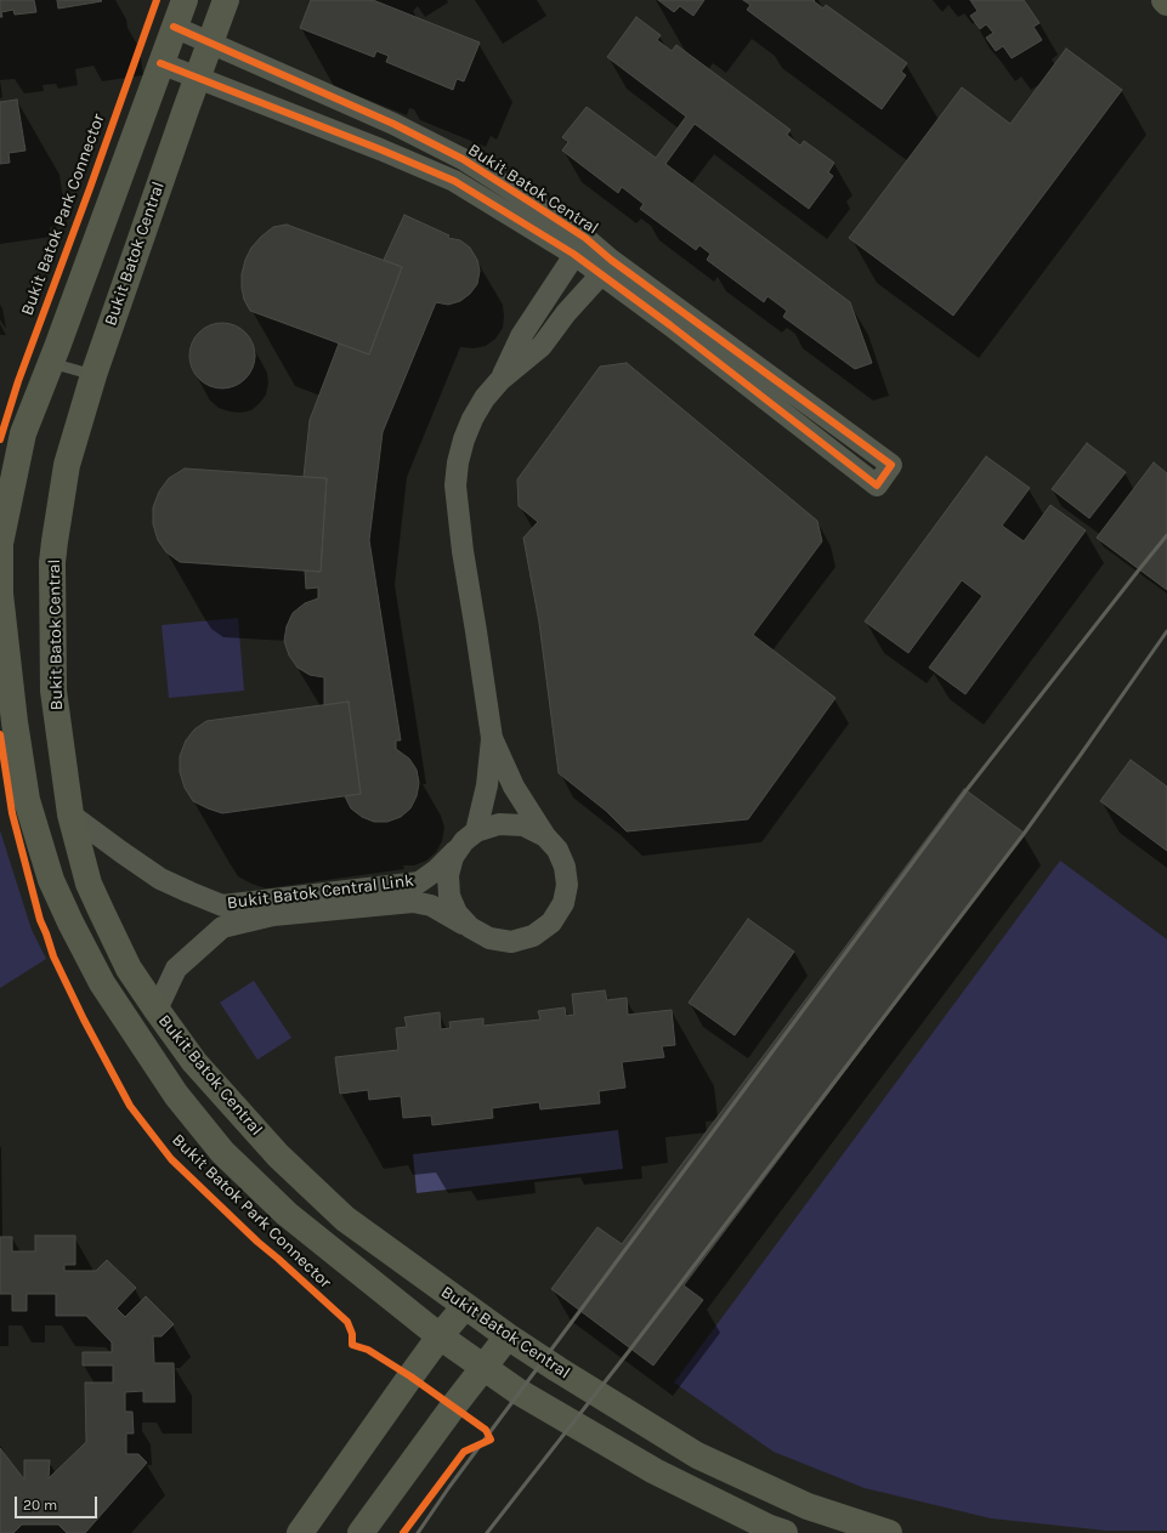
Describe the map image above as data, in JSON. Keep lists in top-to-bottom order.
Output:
{
  "streets": {
    "main road": ["Bukit Batok Central"],
    "street": ["Bukit Batok Central Link"],
    "cycle path": ["Bukit Batok Park Connector"]
  },
  "crossings": [
    ["Bukit Batok Central", "Bukit Batok Central Link"]
  ],
  "scale_bar": "20 m"
}
